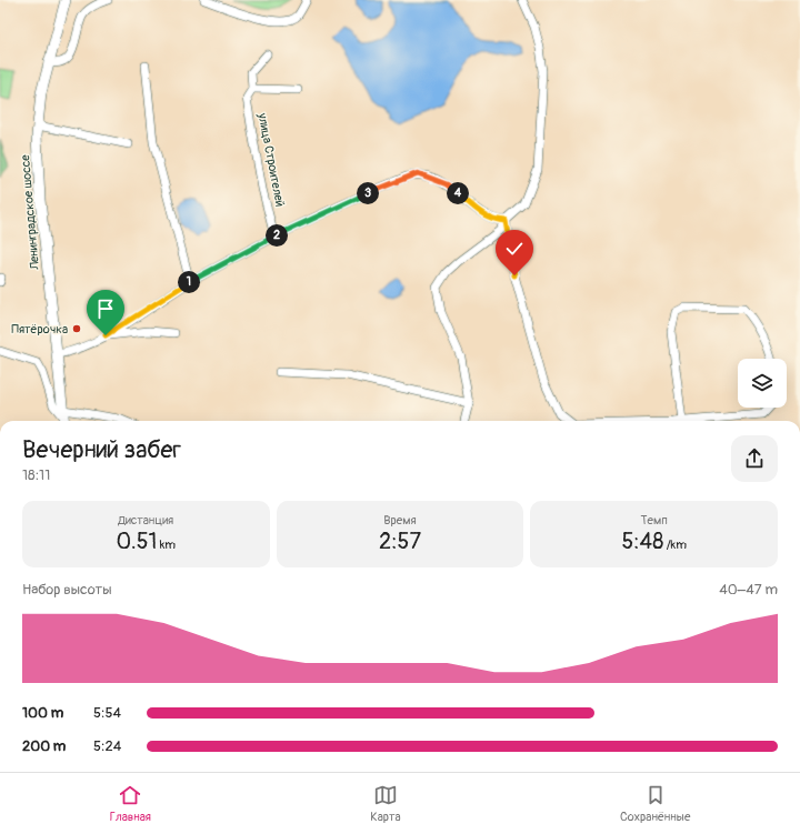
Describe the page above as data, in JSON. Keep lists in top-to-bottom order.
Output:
{
  "streets": {
    "main road": ["Ленинградское шоссе"],
    "street": ["улица Строителей"]
  },
  "places": ["Пятёрочка"],
  "page": {
    "pins": [
      "3",
      "4",
      "2",
      "1"
    ],
    "heading": ["Вечерний забег", "18:11"],
    "stats": [
      ["Дистанция", "0.51 km"],
      ["Время", "2:57"],
      ["Темп", "5:48 /km"]
    ],
    "chart": ["Набор высоты", "40–47 m"],
    "list": [
      {
        "name": "100 m",
        "note": "5:54"
      },
      {
        "name": "200 m",
        "note": "5:24"
      }
    ],
    "tabs": ["Главная", "Карта", "Сохранённые"]
  }
}
